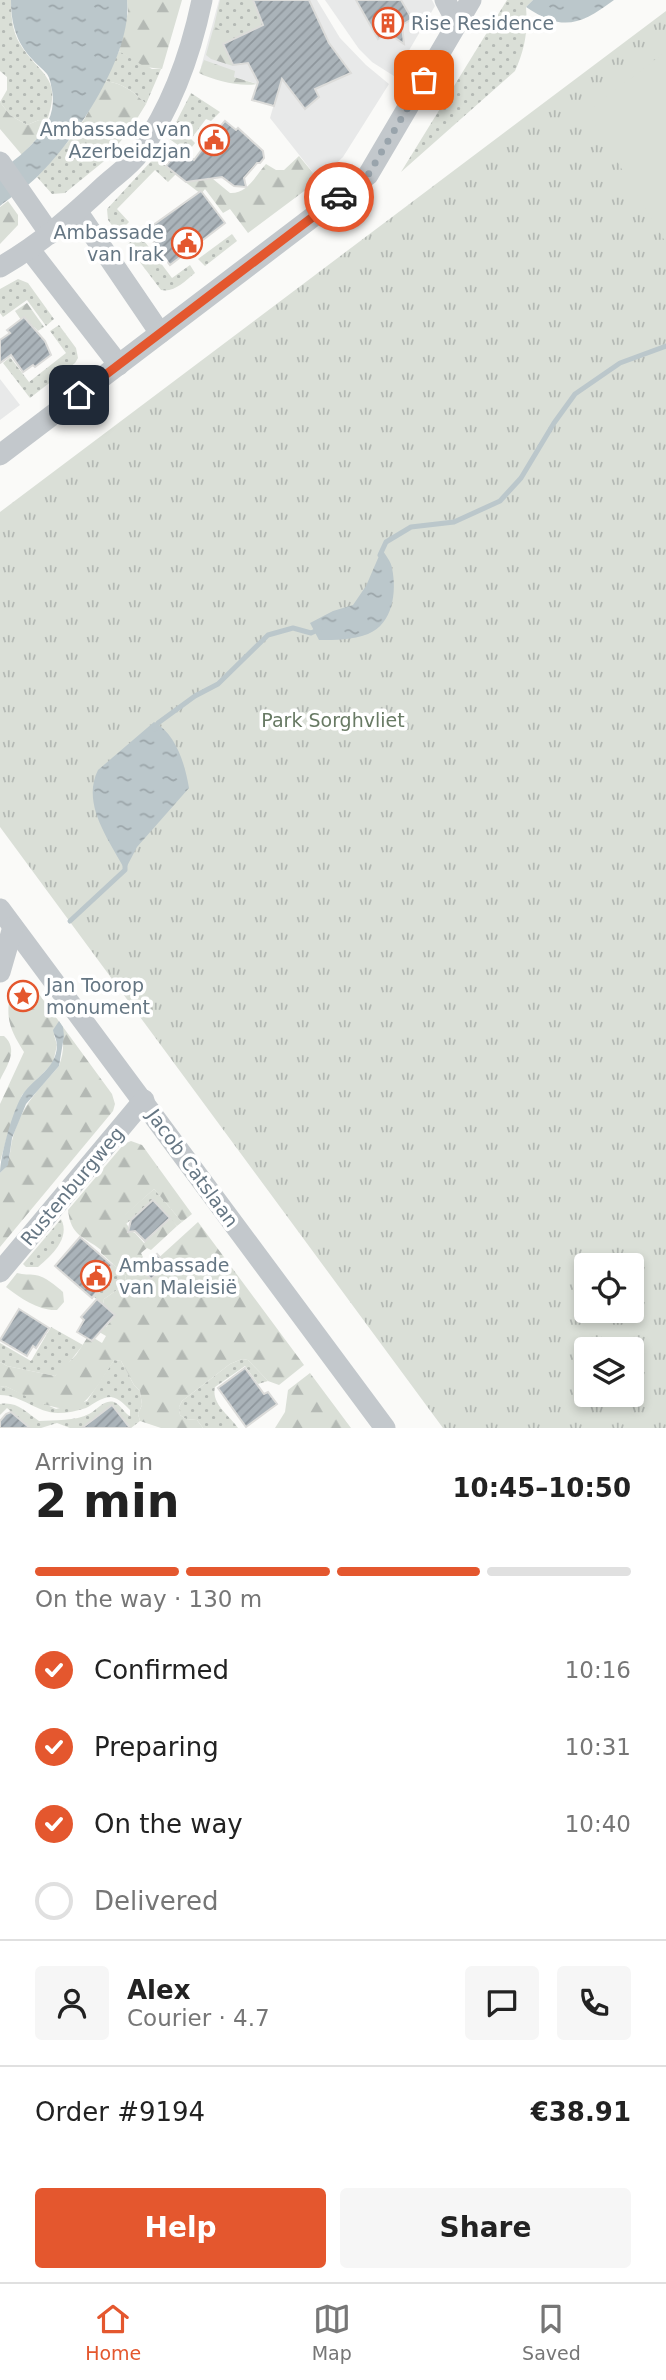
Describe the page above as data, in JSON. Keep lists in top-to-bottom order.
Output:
{
  "streets": {
    "street": ["Jacob Catslaan", "Rustenburgweg"]
  },
  "crossings": [
    ["Jacob Catslaan", "Rustenburgweg"]
  ],
  "parks": ["Park Sorghvliet"],
  "places": {
    "building": ["Rise Residence"],
    "public building": ["Ambassade van Azerbeidzjan", "Ambassade van Irak", "Ambassade van Maleisië"],
    "place": ["Jan Toorop monument"]
  },
  "page": {
    "heading": ["2 min", "Arriving in", "10:45–10:50"],
    "panel": [
      "Alex",
      "Courier · 4.7",
      "Order #9194",
      "€38.91"
    ],
    "bar": "On the way · 130 m",
    "list": [
      ["Confirmed", "10:16"],
      ["Preparing", "10:31"],
      ["On the way", "10:40"],
      "Delivered"
    ],
    "buttons": ["Help", "Share"],
    "tabs": ["Home", "Map", "Saved"]
  }
}
